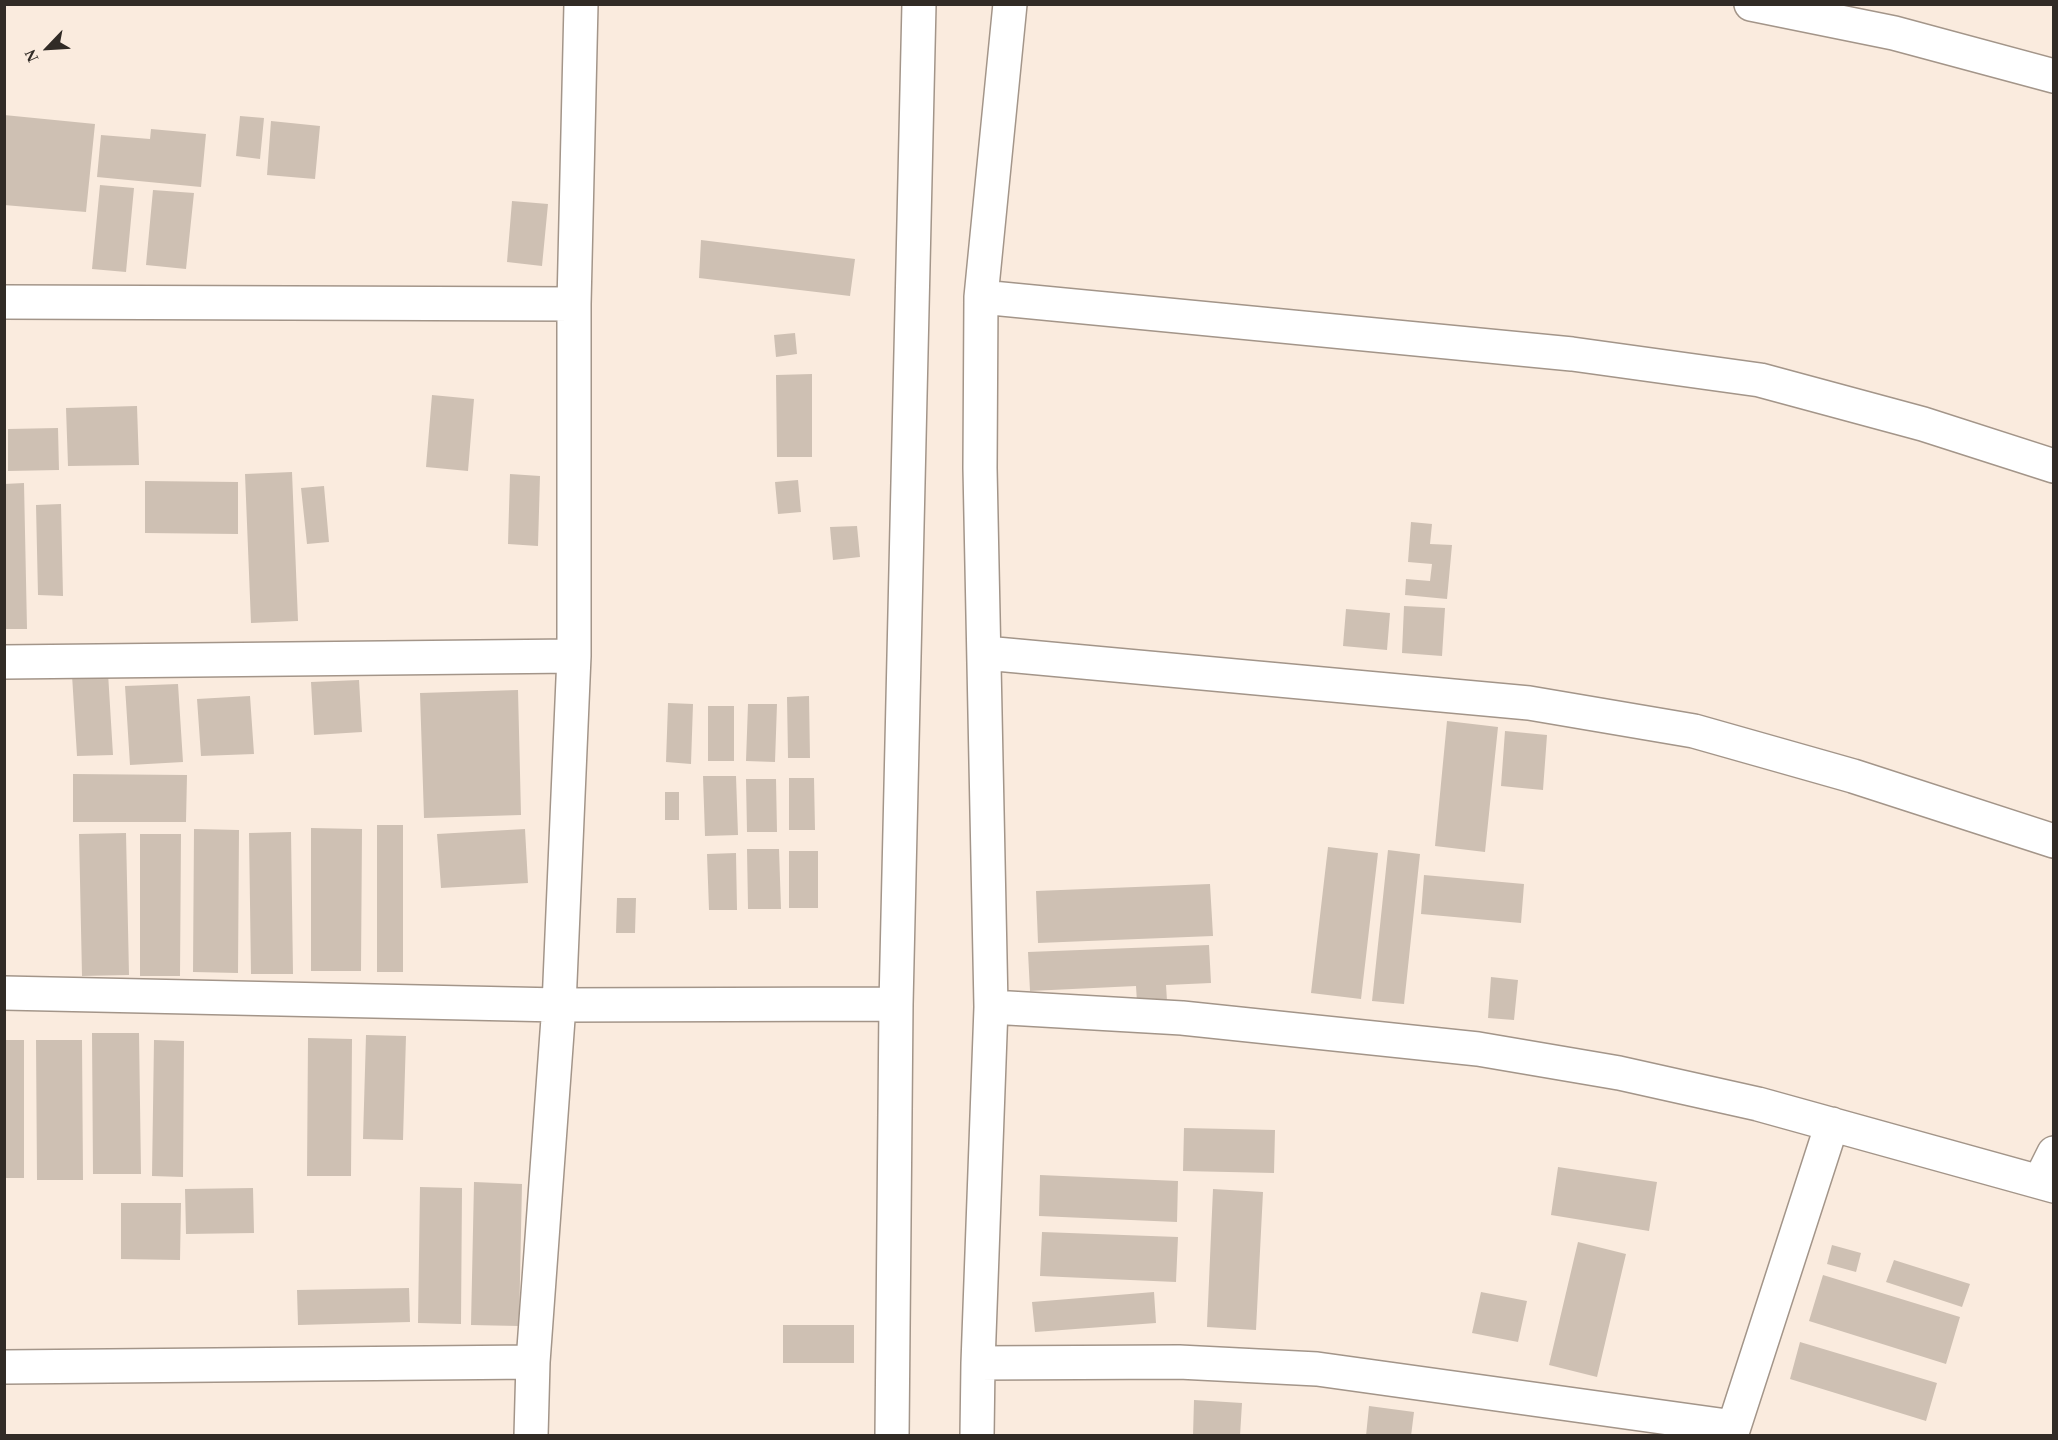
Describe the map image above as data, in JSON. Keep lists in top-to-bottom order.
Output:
{
  "north": "bottom left"
}
